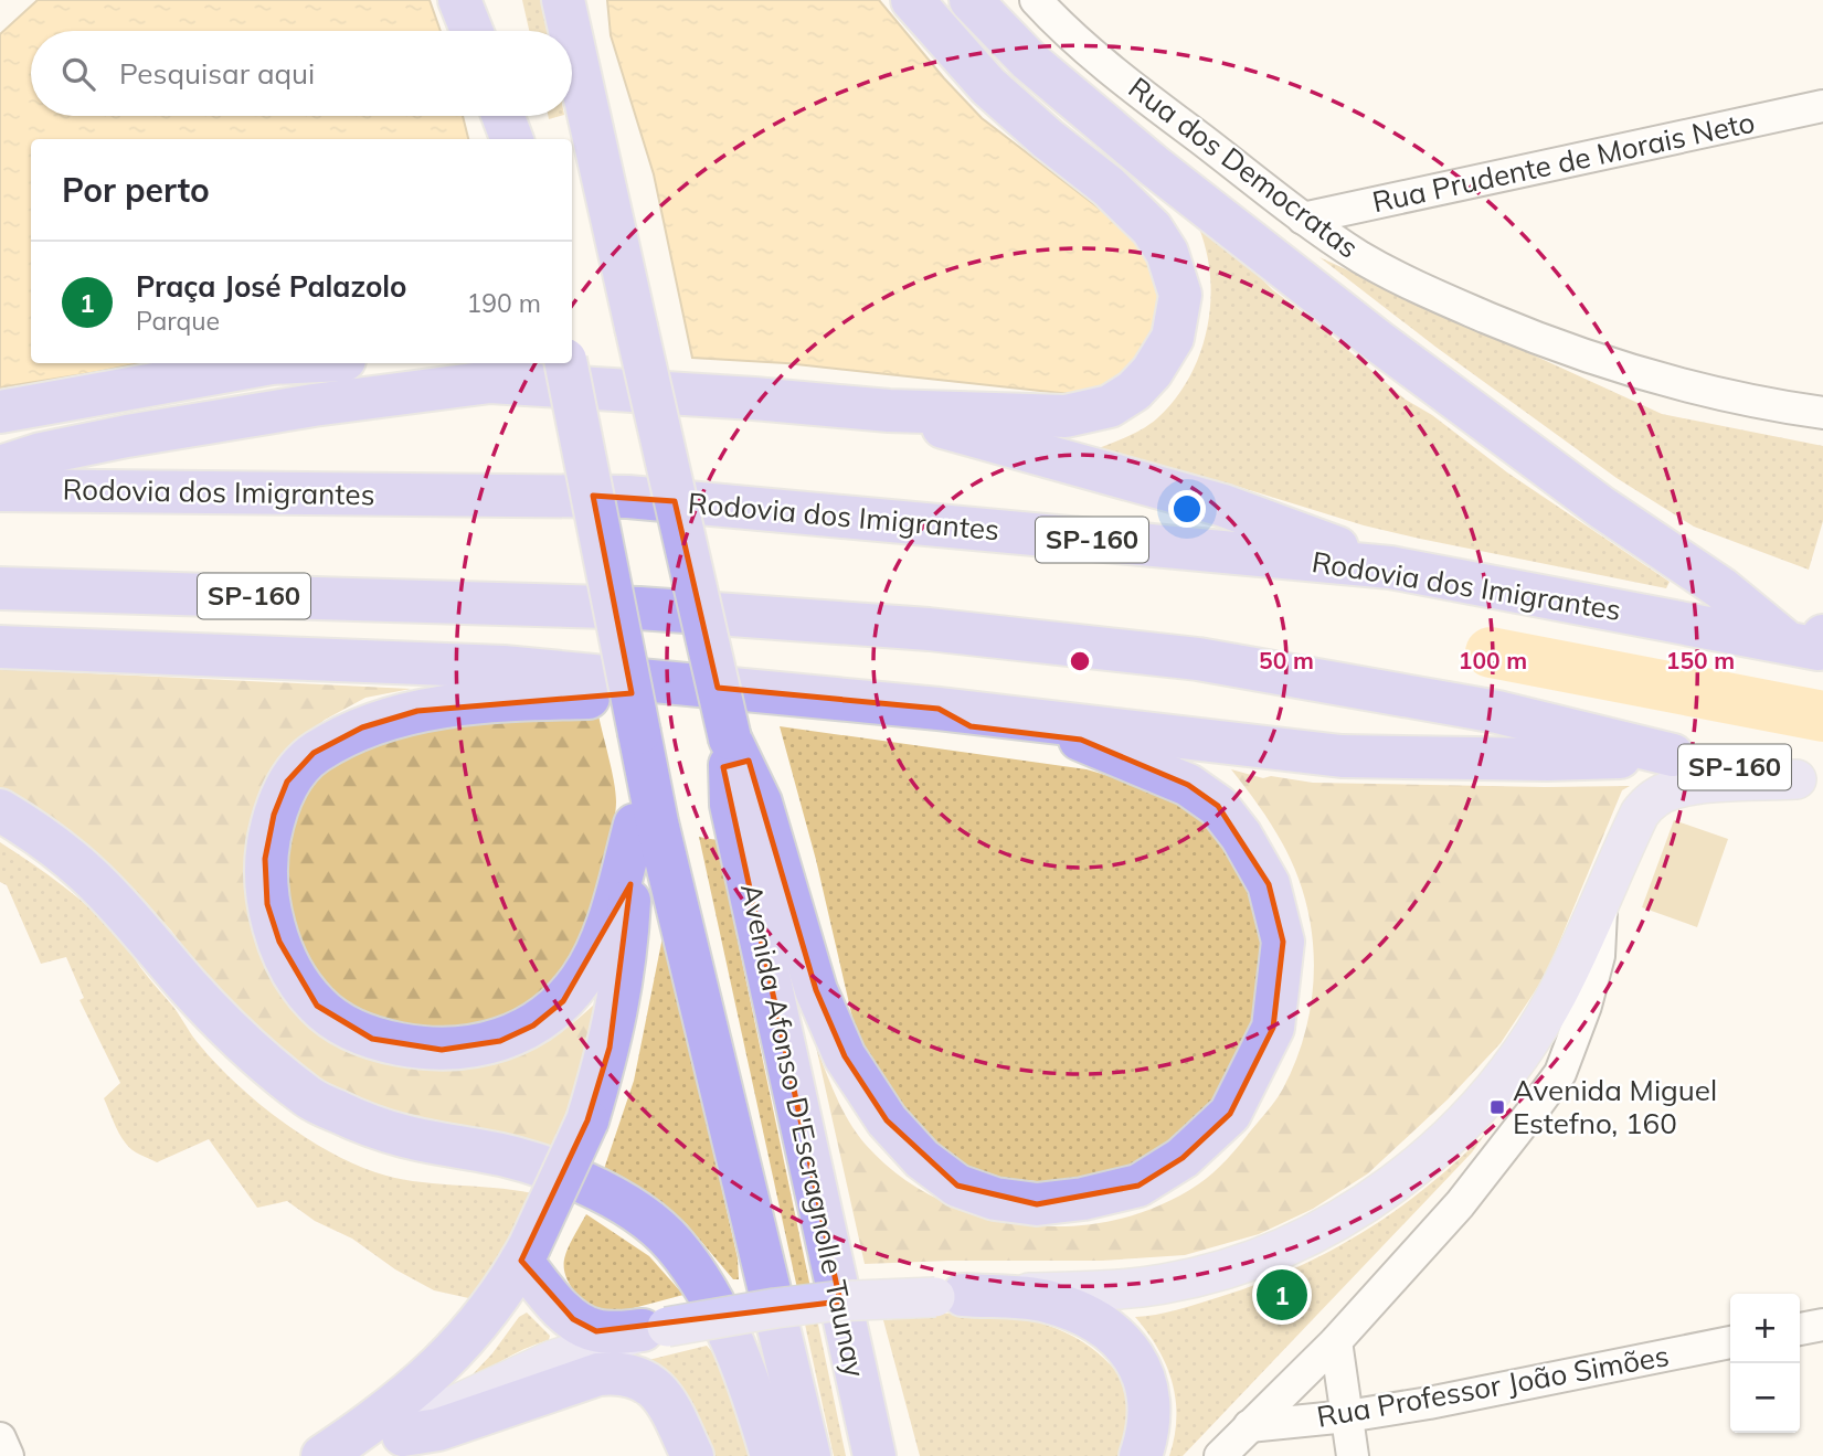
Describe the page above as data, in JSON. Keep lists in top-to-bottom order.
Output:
{
  "streets": {
    "highway": ["Rodovia dos Imigrantes", "SP-160", "Avenida Afonso D'Escragnolle Taunay"],
    "street": ["Rua Prudente de Morais Neto", "Rua dos Democratas", "Rua Professor João Simões"]
  },
  "crossings": [
    ["Rua Prudente de Morais Neto", "Rua dos Democratas"]
  ],
  "places": {
    "transit": ["Avenida Miguel Estefno, 160"]
  },
  "page": {
    "search": "Pesquisar aqui",
    "heading": "Por perto",
    "list": [
      {
        "mark": "1",
        "name": "Praça José Palazolo",
        "note": "Parque",
        "value": "190 m"
      }
    ],
    "pins": "1",
    "map_buttons": ["+", "−"]
  },
  "rings": ["50 m", "100 m", "150 m"]
}
